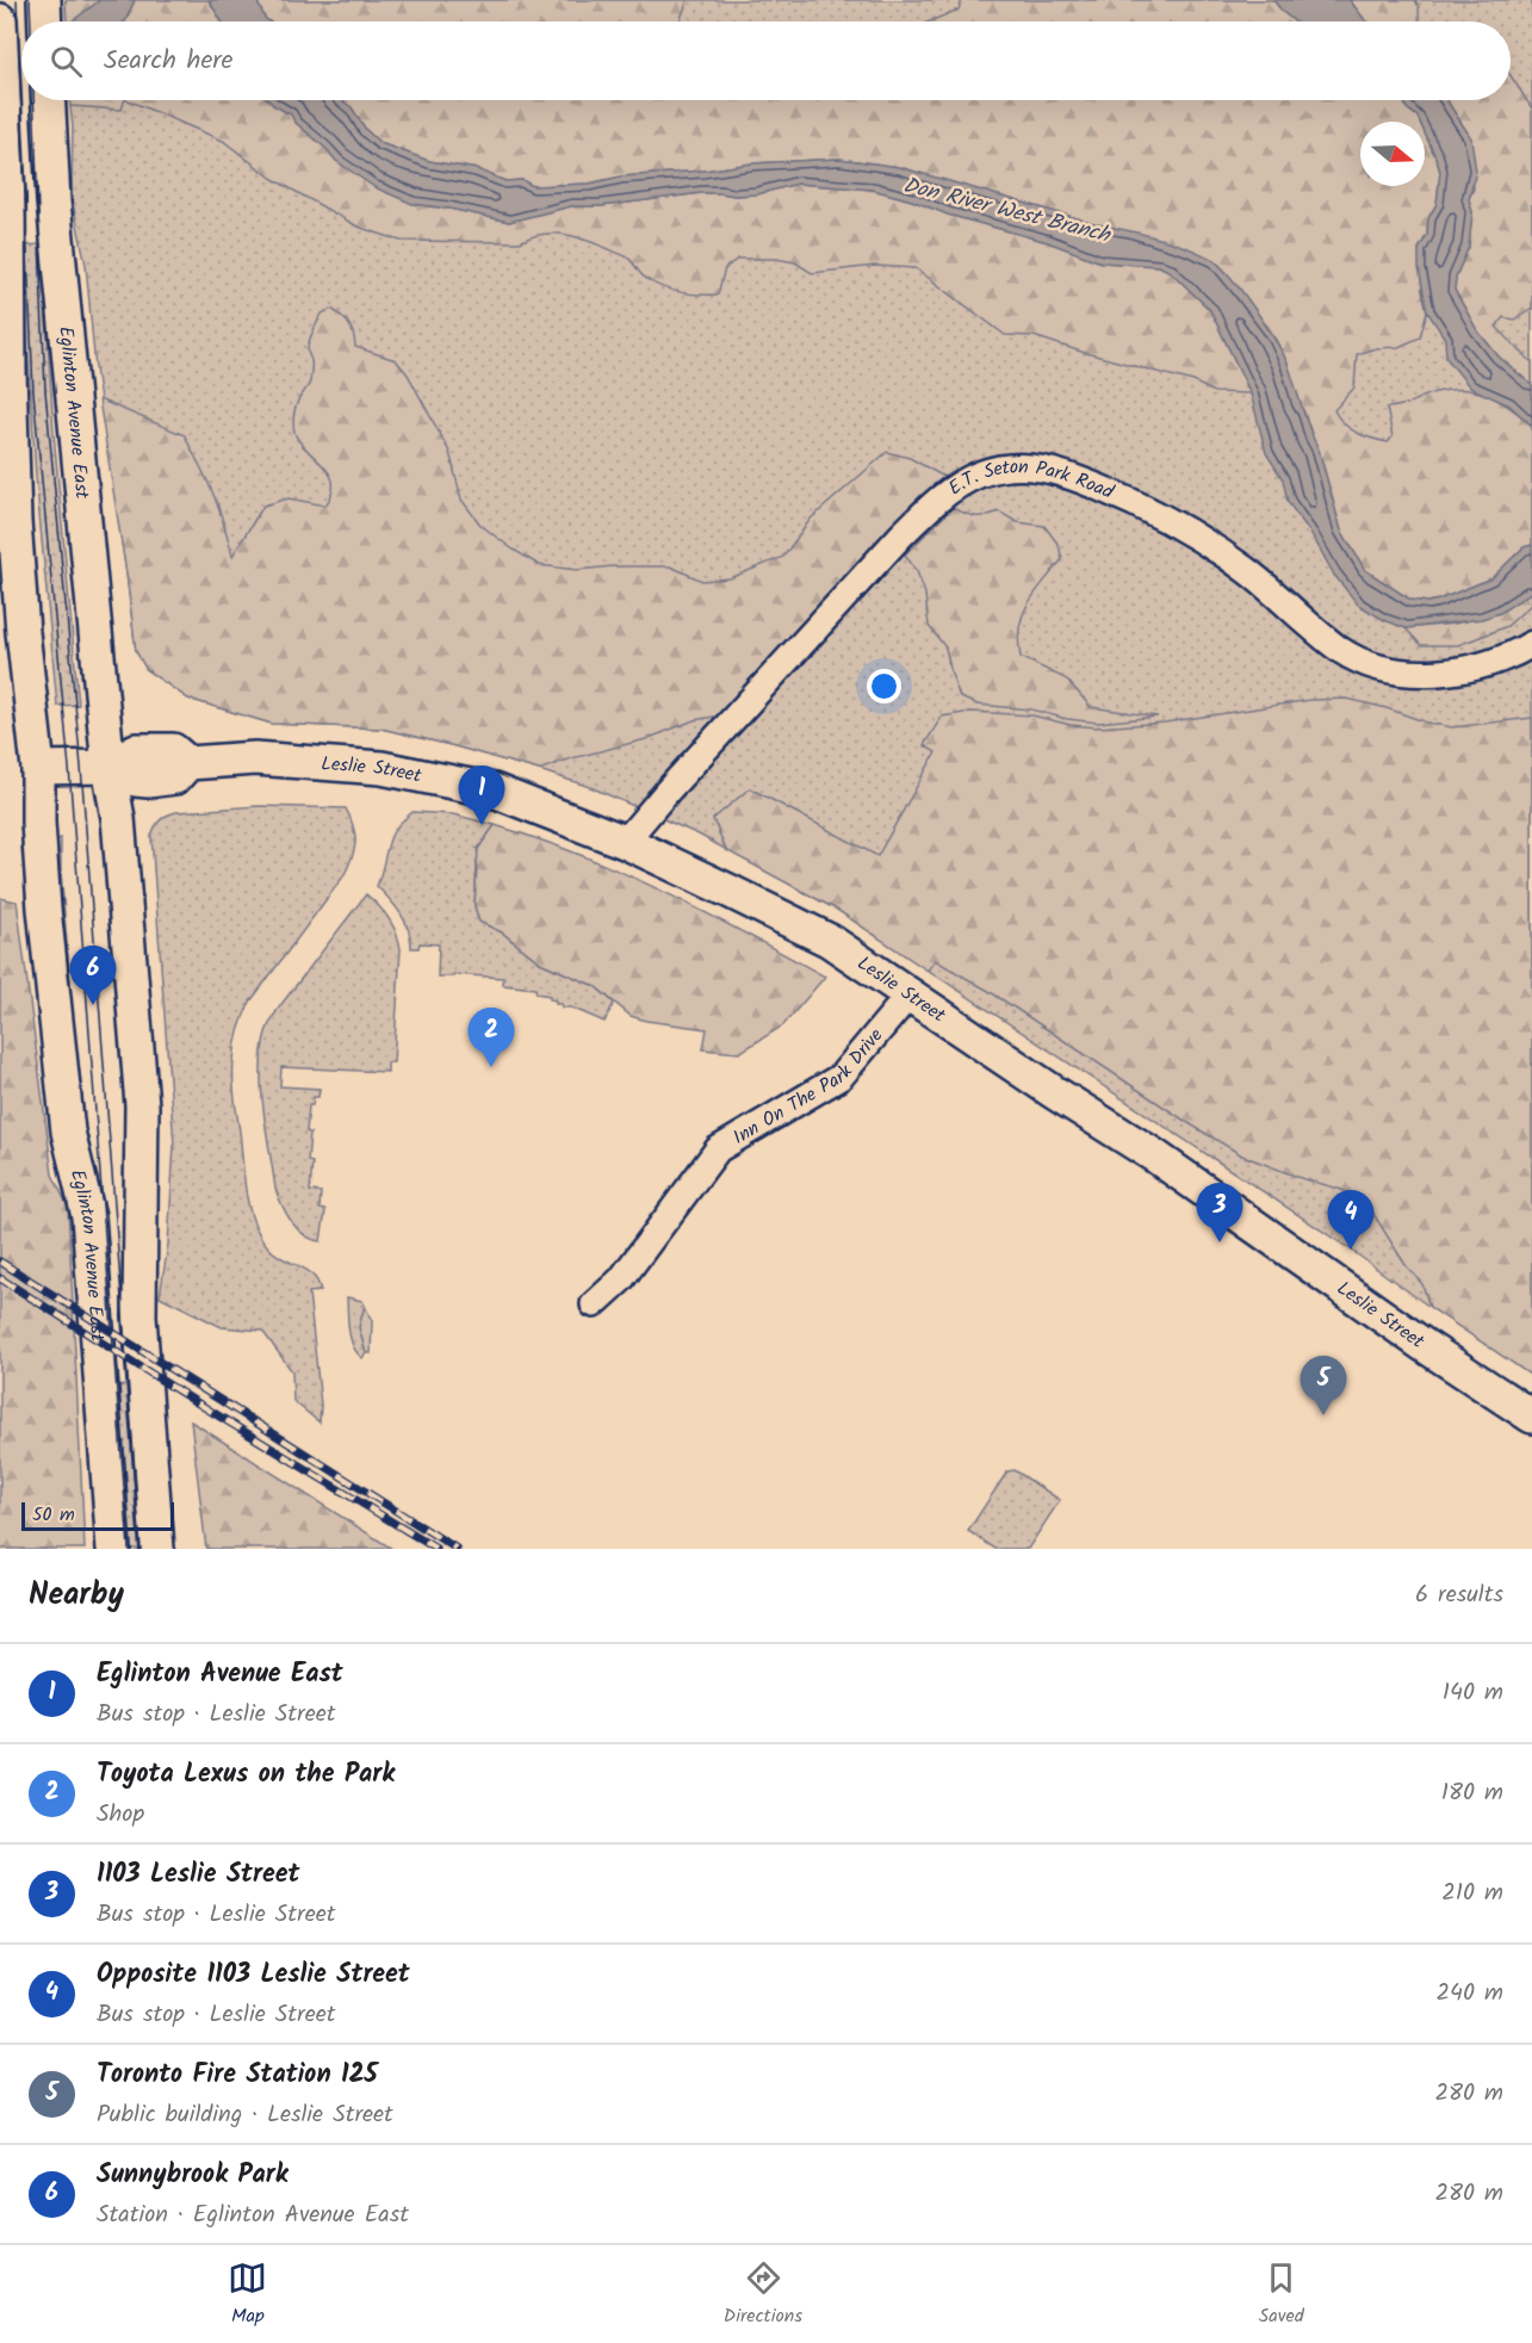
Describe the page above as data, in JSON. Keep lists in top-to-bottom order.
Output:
{
  "streets": {
    "main road": ["Eglinton Avenue East", "Leslie Street"],
    "street": ["E.T. Seton Park Road", "Inn On The Park Drive"]
  },
  "crossings": [
    ["Eglinton Avenue East", "Leslie Street"],
    ["E.T. Seton Park Road", "Leslie Street"],
    ["Leslie Street", "Inn On The Park Drive"]
  ],
  "water": ["Don River West Branch"],
  "scale_bar": "50 m",
  "north": "right",
  "page": {
    "search": "Search here",
    "pins": [
      "1",
      "6",
      "2",
      "3",
      "4",
      "5"
    ],
    "scale": "50 m",
    "heading": ["Nearby", "6 results"],
    "list": [
      {
        "mark": "1",
        "name": "Eglinton Avenue East",
        "note": "Bus stop · Leslie Street",
        "value": "140 m"
      },
      {
        "mark": "2",
        "name": "Toyota Lexus on the Park",
        "note": "Shop",
        "value": "180 m"
      },
      {
        "mark": "3",
        "name": "1103 Leslie Street",
        "note": "Bus stop · Leslie Street",
        "value": "210 m"
      },
      {
        "mark": "4",
        "name": "Opposite 1103 Leslie Street",
        "note": "Bus stop · Leslie Street",
        "value": "240 m"
      },
      {
        "mark": "5",
        "name": "Toronto Fire Station 125",
        "note": "Public building · Leslie Street",
        "value": "280 m"
      },
      {
        "mark": "6",
        "name": "Sunnybrook Park",
        "note": "Station · Eglinton Avenue East",
        "value": "280 m"
      }
    ],
    "nav": ["Map", "Directions", "Saved"]
  }
}
